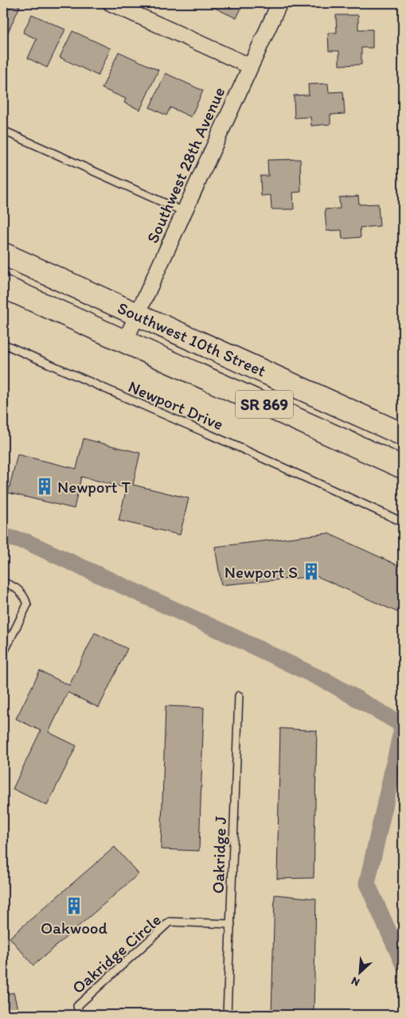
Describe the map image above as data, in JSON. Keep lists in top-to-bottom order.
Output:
{
  "streets": {
    "main road": ["Southwest 10th Street", "SR 869"],
    "street": ["Southwest 28th Avenue"],
    "lane": ["Newport Drive", "Oakridge J", "Oakridge Circle"]
  },
  "crossings": [
    ["Southwest 28th Avenue", "Southwest 10th Street"],
    ["Oakridge J", "Oakridge Circle"]
  ],
  "places": {
    "building": ["Newport T", "Newport S", "Oakwood"]
  },
  "north": "bottom left"
}
